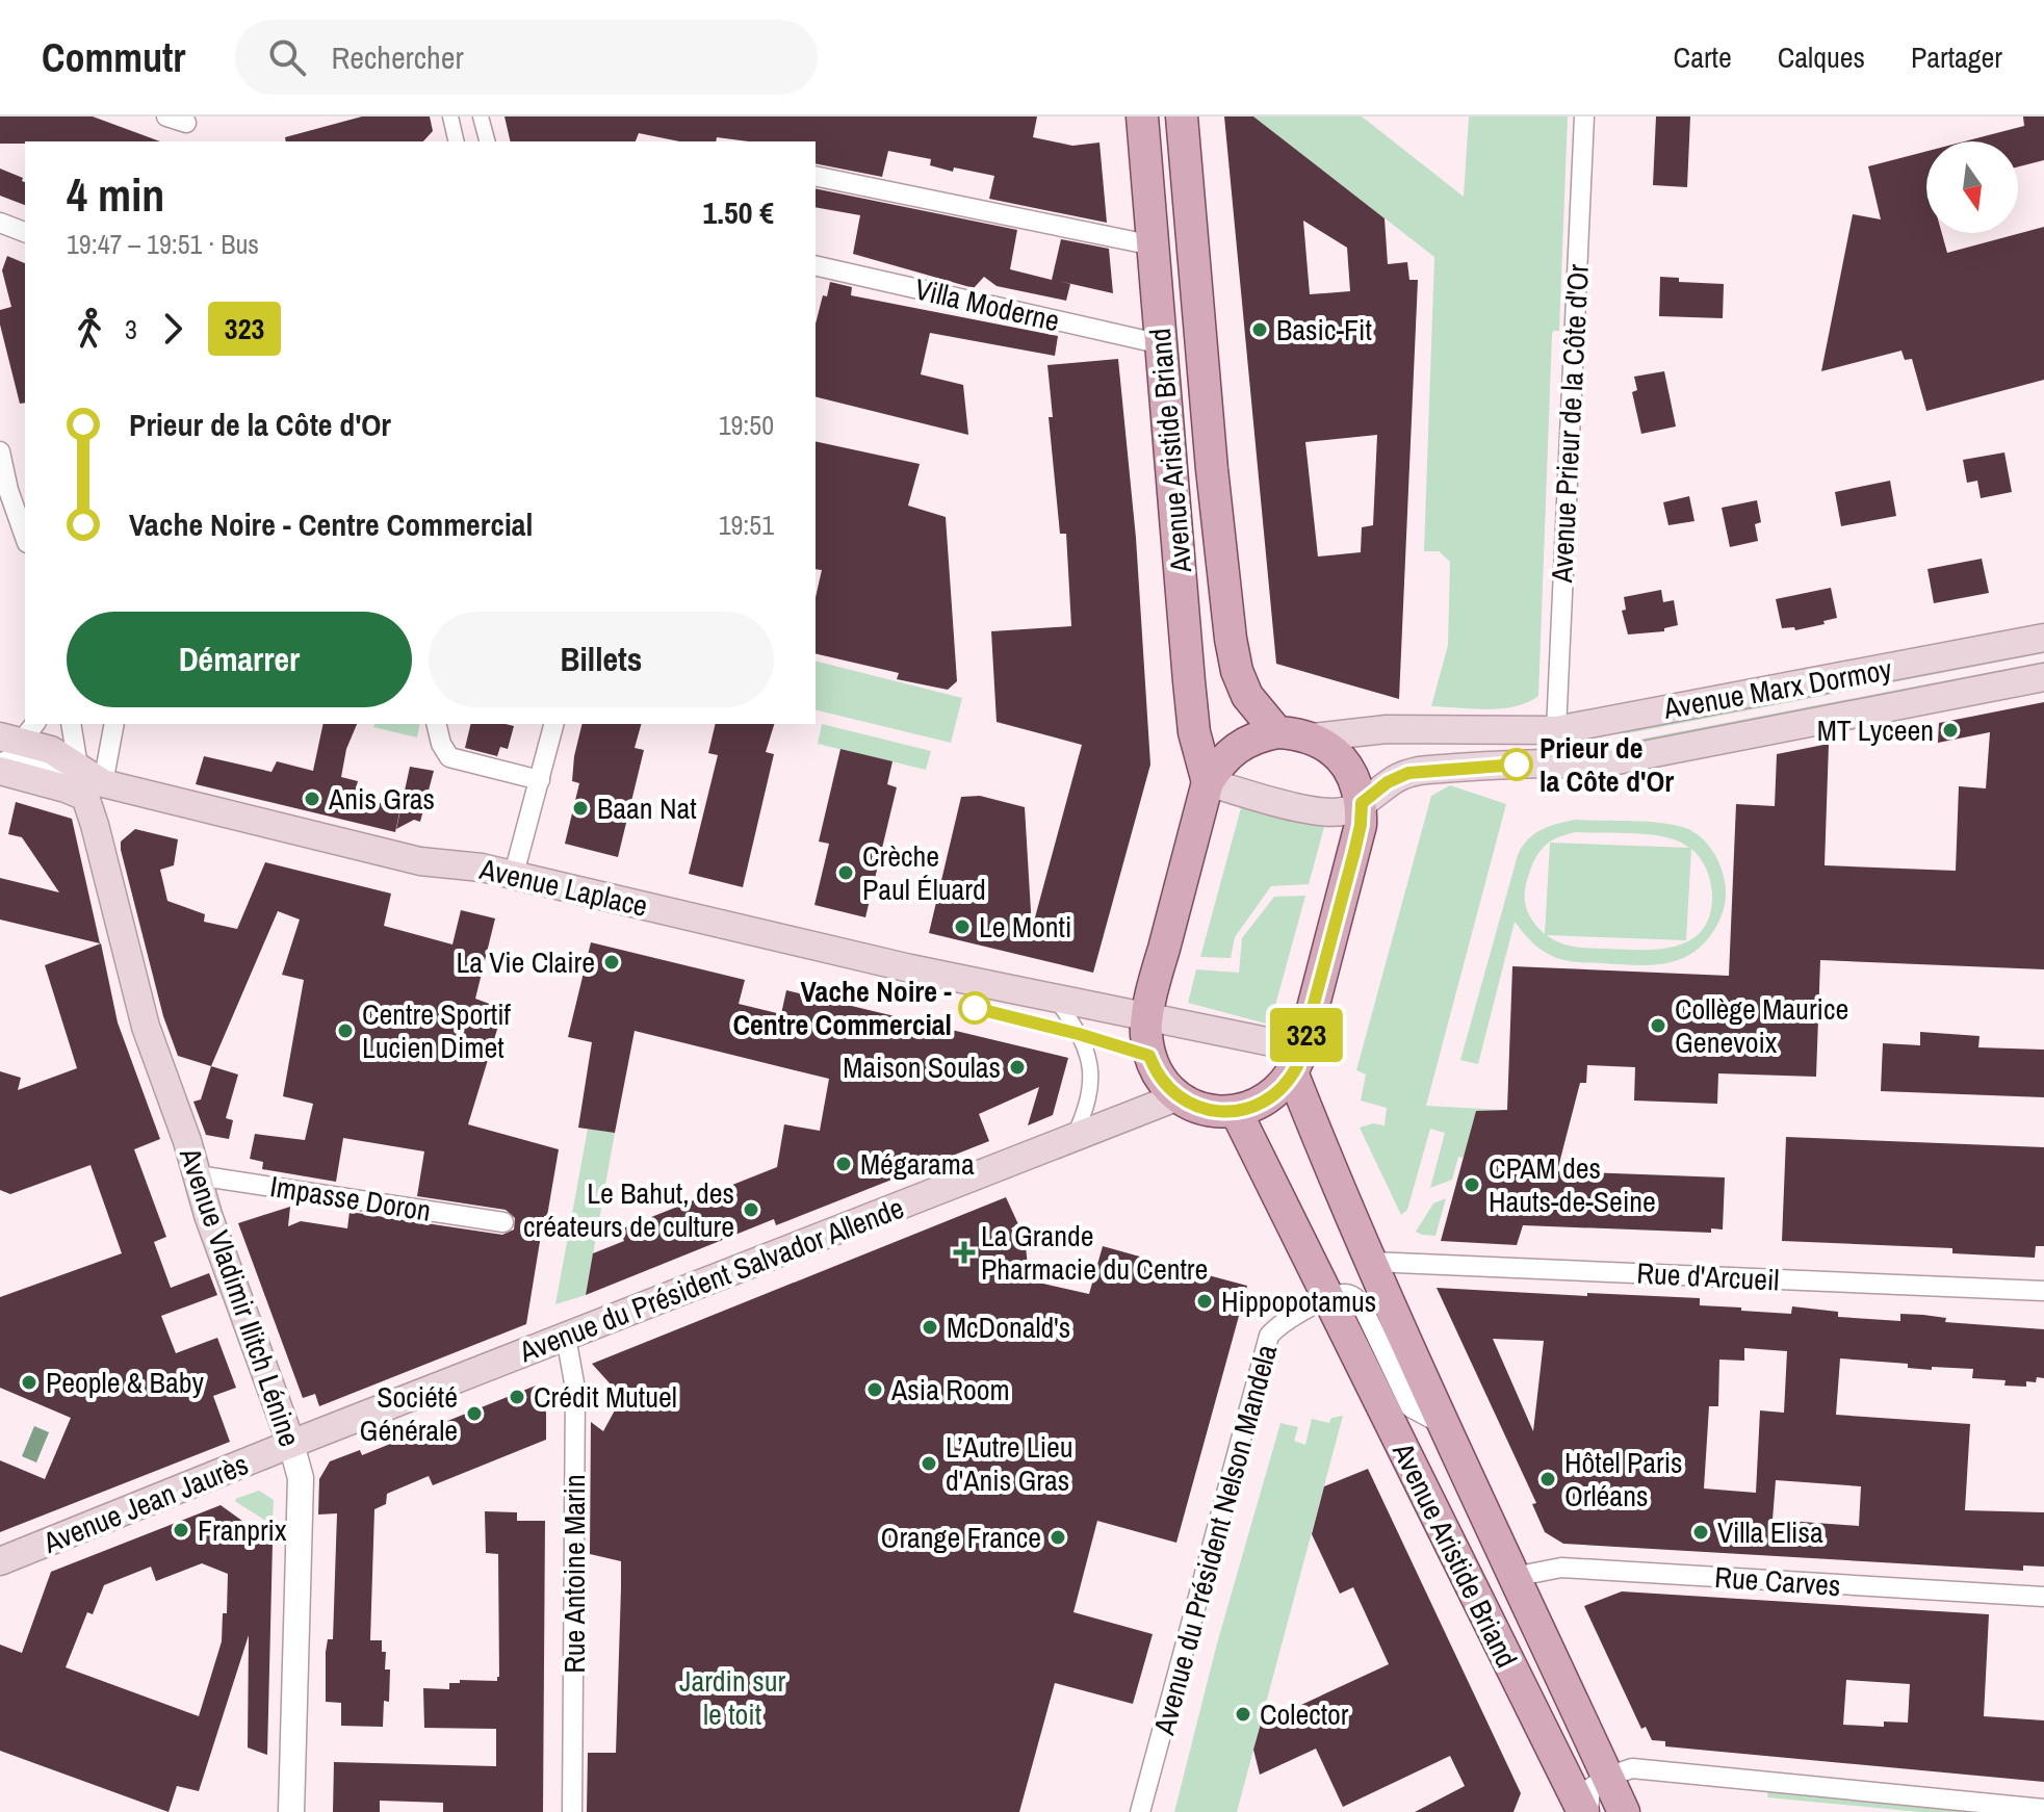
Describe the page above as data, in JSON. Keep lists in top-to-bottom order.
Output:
{
  "streets": {
    "main road": [
      "Avenue Aristide Briand",
      "Avenue Marx Dormoy",
      "Avenue Laplace",
      "Avenue du Président Salvador Allende",
      "Avenue Vladimir Ilitch Lénine",
      "Avenue Jean Jaurès"
    ],
    "street": [
      "Villa Moderne",
      "Avenue Prieur de la Côte d'Or",
      "Impasse Doron",
      "Rue d'Arcueil",
      "Avenue du Président Nelson Mandela",
      "Rue Antoine Marin",
      "Rue Carves"
    ]
  },
  "crossings": [
    ["Villa Moderne", "Avenue Aristide Briand"],
    ["Avenue Prieur de la Côte d'Or", "Avenue Marx Dormoy"],
    ["Avenue Aristide Briand", "Avenue Marx Dormoy"],
    ["Avenue Aristide Briand", "Avenue Laplace"],
    ["Avenue Aristide Briand", "Rue d'Arcueil"],
    ["Avenue Aristide Briand", "Avenue du Président Salvador Allende"],
    ["Avenue Aristide Briand", "Avenue du Président Nelson Mandela"],
    ["Avenue Aristide Briand", "Rue Carves"],
    ["Avenue Laplace", "Avenue Vladimir Ilitch Lénine"],
    ["Impasse Doron", "Avenue Vladimir Ilitch Lénine"],
    ["Avenue du Président Salvador Allende", "Avenue Vladimir Ilitch Lénine"],
    ["Avenue du Président Salvador Allende", "Avenue Jean Jaurès"],
    ["Avenue du Président Salvador Allende", "Rue Antoine Marin"],
    ["Avenue Vladimir Ilitch Lénine", "Avenue Jean Jaurès"]
  ],
  "parks": ["Jardin sur le toit"],
  "places": {
    "other": [
      "Basic-Fit",
      "MT Lyceen",
      "Prieur de la Côte d'Or",
      "Anis Gras",
      "Baan Nat",
      "Crèche Paul Éluard",
      "Le Monti",
      "La Vie Claire",
      "Vache Noire - Centre Commercial",
      "Collège Maurice Genevoix",
      "Centre Sportif Lucien Dimet",
      "Maison Soulas",
      "Mégarama",
      "CPAM des Hauts-de-Seine",
      "Le Bahut, des créateurs de culture",
      "Hippopotamus",
      "McDonald's",
      "People & Baby",
      "Asia Room",
      "Crédit Mutuel",
      "Société Générale",
      "L’Autre Lieu d'Anis Gras",
      "Hôtel Paris Orléans",
      "Franprix",
      "Villa Elisa",
      "Orange France",
      "Colector"
    ],
    "health": ["La Grande Pharmacie du Centre"]
  },
  "lines": ["bus line 323"],
  "north": "bottom",
  "page": {
    "header": "Commutr",
    "search": "Rechercher",
    "nav": ["Carte", "Calques", "Partager"],
    "on_map": "323",
    "heading": ["4 min", "19:47 – 19:51 · Bus", "1.50 €"],
    "legs": ["3", "323"],
    "list": [
      {
        "name": "Prieur de la Côte d'Or",
        "value": "19:50"
      },
      {
        "name": "Vache Noire - Centre Commercial",
        "value": "19:51"
      }
    ],
    "buttons": ["Démarrer", "Billets"]
  }
}
